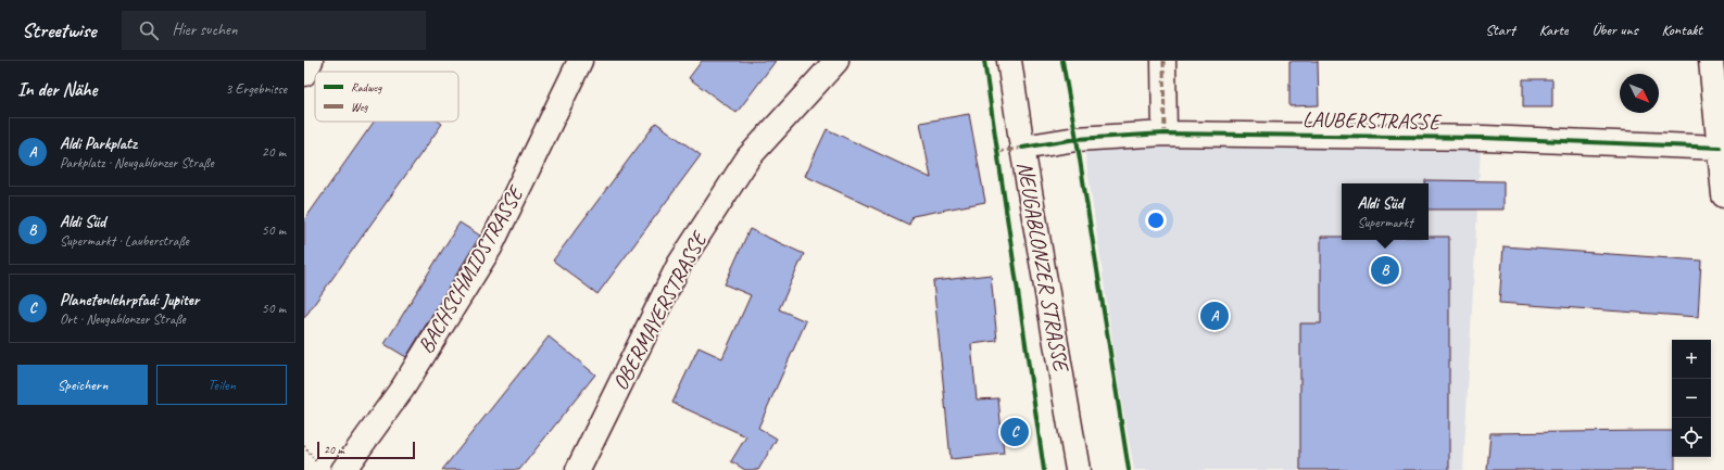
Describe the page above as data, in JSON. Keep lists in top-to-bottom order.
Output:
{
  "streets": {
    "street": [
      "LAUBERSTRASSE",
      "NEUGABLONZER STRASSE",
      "BACHSCHMIDSTRASSE",
      "OBERMAYERSTRASSE"
    ]
  },
  "crossings": [
    ["LAUBERSTRASSE", "NEUGABLONZER STRASSE"]
  ],
  "legend": ["Radweg", "Weg"],
  "scale_bar": "20 m",
  "north": "bottom right",
  "page": {
    "header": "Streetwise",
    "search": "Hier suchen",
    "nav": [
      "Start",
      "Karte",
      "Über uns",
      "Kontakt"
    ],
    "heading": ["In der Nähe", "3 Ergebnisse"],
    "list": [
      {
        "mark": "A",
        "name": "Aldi Parkplatz",
        "note": "Parkplatz · Neugablonzer Straße",
        "value": "20 m"
      },
      {
        "mark": "B",
        "name": "Aldi Süd",
        "note": "Supermarkt · Lauberstraße",
        "value": "50 m"
      },
      {
        "mark": "C",
        "name": "Planetenlehrpfad: Jupiter",
        "note": "Ort · Neugablonzer Straße",
        "value": "50 m"
      }
    ],
    "popup": ["Aldi Süd", "Supermarkt"],
    "pins": ["B", "A", "C"],
    "map_buttons": ["+", "−"],
    "buttons": ["Speichern", "Teilen"],
    "scale": "20 m"
  }
}
